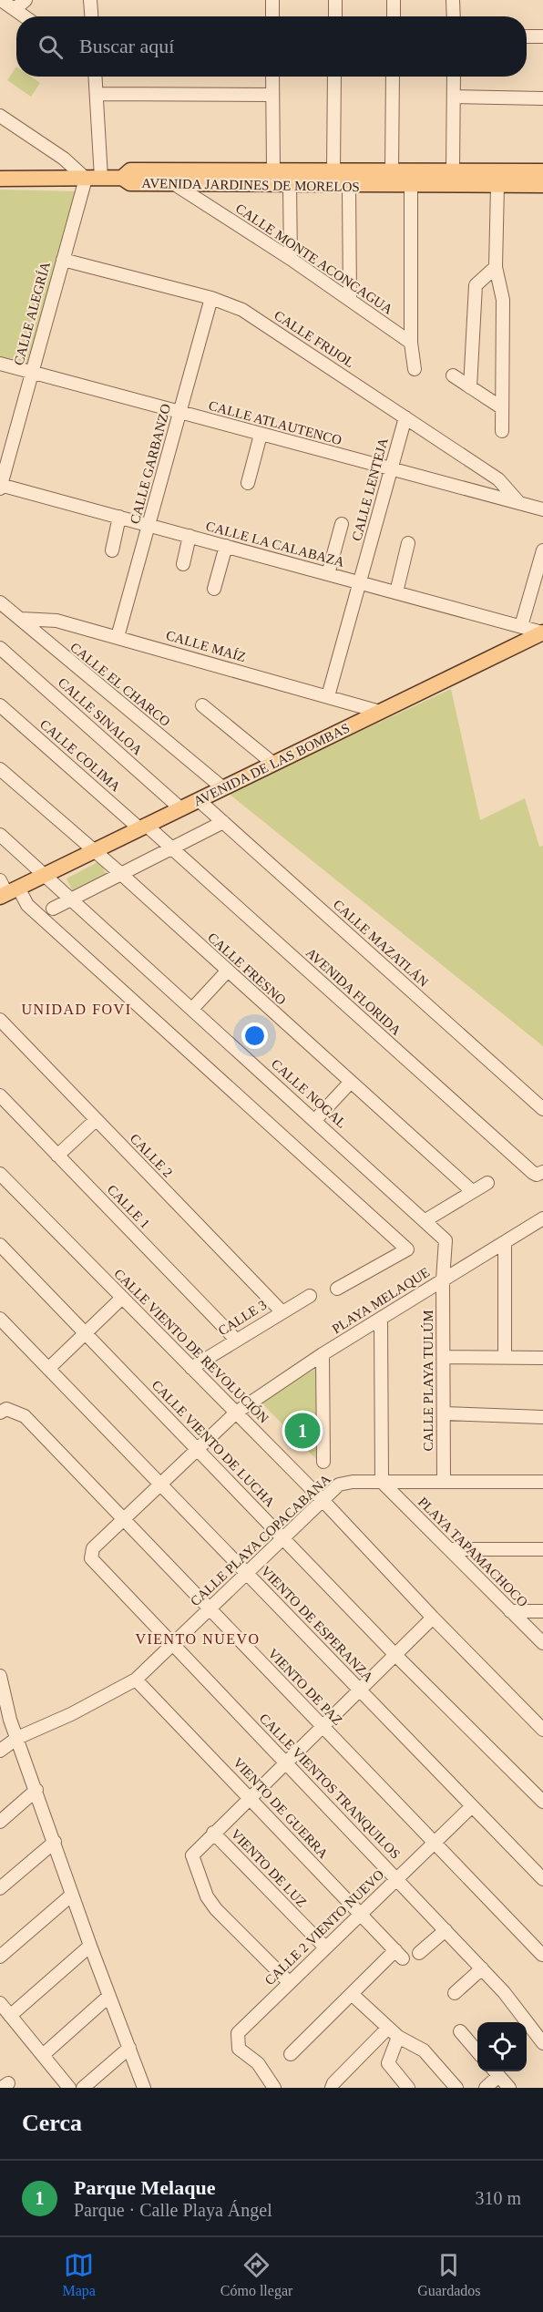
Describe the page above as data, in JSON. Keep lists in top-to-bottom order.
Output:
{
  "streets": {
    "main road": ["AVENIDA JARDINES DE MORELOS", "AVENIDA DE LAS BOMBAS"],
    "street": [
      "CALLE MONTE ACONCAGUA",
      "CALLE ALEGRÍA",
      "CALLE FRIJOL",
      "CALLE ATLAUTENCO",
      "CALLE GARBANZO",
      "CALLE LENTEJA",
      "CALLE LA CALABAZA",
      "CALLE MAÍZ",
      "CALLE EL CHARCO",
      "CALLE SINALOA",
      "CALLE COLIMA",
      "CALLE MAZATLÁN",
      "CALLE FRESNO",
      "AVENIDA FLORIDA",
      "CALLE NOGAL",
      "CALLE 2",
      "CALLE 1",
      "PLAYA MELAQUE",
      "CALLE 3",
      "CALLE VIENTO DE REVOLUCIÓN",
      "CALLE PLAYA TULÚM",
      "CALLE VIENTO DE LUCHA",
      "CALLE PLAYA COPACABANA",
      "PLAYA TAPAMACHOCO",
      "VIENTO DE ESPERANZA",
      "VIENTO DE PAZ",
      "CALLE VIENTOS TRANQUILOS",
      "VIENTO DE GUERRA",
      "VIENTO DE LUZ",
      "CALLE 2 VIENTO NUEVO"
    ]
  },
  "crossings": [
    ["AVENIDA JARDINES DE MORELOS", "CALLE MONTE ACONCAGUA"],
    ["CALLE ALEGRÍA", "CALLE FRIJOL"],
    ["CALLE ALEGRÍA", "CALLE ATLAUTENCO"],
    ["CALLE ALEGRÍA", "CALLE LA CALABAZA"],
    ["CALLE FRIJOL", "CALLE ATLAUTENCO"],
    ["CALLE FRIJOL", "CALLE GARBANZO"],
    ["CALLE FRIJOL", "CALLE LENTEJA"],
    ["CALLE ATLAUTENCO", "CALLE GARBANZO"],
    ["CALLE ATLAUTENCO", "CALLE LENTEJA"],
    ["CALLE GARBANZO", "CALLE LA CALABAZA"],
    ["CALLE GARBANZO", "CALLE MAÍZ"],
    ["CALLE LENTEJA", "CALLE LA CALABAZA"],
    ["CALLE LENTEJA", "CALLE MAÍZ"],
    ["CALLE LA CALABAZA", "AVENIDA DE LAS BOMBAS"],
    ["CALLE MAÍZ", "CALLE EL CHARCO"],
    ["CALLE MAÍZ", "AVENIDA DE LAS BOMBAS"],
    ["CALLE EL CHARCO", "AVENIDA DE LAS BOMBAS"],
    ["CALLE SINALOA", "AVENIDA DE LAS BOMBAS"],
    ["CALLE COLIMA", "AVENIDA DE LAS BOMBAS"],
    ["CALLE COLIMA", "AVENIDA FLORIDA"],
    ["AVENIDA DE LAS BOMBAS", "CALLE MAZATLÁN"],
    ["AVENIDA DE LAS BOMBAS", "CALLE FRESNO"],
    ["AVENIDA DE LAS BOMBAS", "AVENIDA FLORIDA"],
    ["AVENIDA DE LAS BOMBAS", "CALLE NOGAL"],
    ["CALLE NOGAL", "PLAYA MELAQUE"],
    ["CALLE NOGAL", "CALLE PLAYA TULÚM"],
    ["CALLE 2", "CALLE 3"],
    ["CALLE 1", "CALLE 3"],
    ["PLAYA MELAQUE", "CALLE VIENTO DE REVOLUCIÓN"],
    ["PLAYA MELAQUE", "CALLE PLAYA TULÚM"],
    ["PLAYA MELAQUE", "CALLE VIENTO DE LUCHA"],
    ["PLAYA MELAQUE", "VIENTO DE ESPERANZA"],
    ["PLAYA MELAQUE", "VIENTO DE PAZ"],
    ["PLAYA MELAQUE", "CALLE VIENTOS TRANQUILOS"],
    ["CALLE 3", "CALLE VIENTO DE REVOLUCIÓN"],
    ["CALLE VIENTO DE REVOLUCIÓN", "CALLE PLAYA COPACABANA"],
    ["CALLE PLAYA TULÚM", "CALLE PLAYA COPACABANA"],
    ["CALLE VIENTO DE LUCHA", "CALLE PLAYA COPACABANA"],
    ["CALLE PLAYA COPACABANA", "PLAYA TAPAMACHOCO"],
    ["CALLE PLAYA COPACABANA", "VIENTO DE ESPERANZA"],
    ["CALLE PLAYA COPACABANA", "VIENTO DE PAZ"],
    ["CALLE PLAYA COPACABANA", "CALLE VIENTOS TRANQUILOS"],
    ["CALLE PLAYA COPACABANA", "VIENTO DE GUERRA"],
    ["VIENTO DE ESPERANZA", "CALLE 2 VIENTO NUEVO"],
    ["VIENTO DE PAZ", "CALLE 2 VIENTO NUEVO"],
    ["CALLE VIENTOS TRANQUILOS", "CALLE 2 VIENTO NUEVO"],
    ["VIENTO DE GUERRA", "CALLE 2 VIENTO NUEVO"],
    ["VIENTO DE LUZ", "CALLE 2 VIENTO NUEVO"]
  ],
  "districts": ["UNIDAD FOVI", "VIENTO NUEVO"],
  "page": {
    "search": "Buscar aquí",
    "pins": "1",
    "heading": "Cerca",
    "list": [
      {
        "mark": "1",
        "name": "Parque Melaque",
        "note": "Parque · Calle Playa Ángel",
        "value": "310 m"
      }
    ],
    "nav": ["Mapa", "Cómo llegar", "Guardados"]
  }
}
